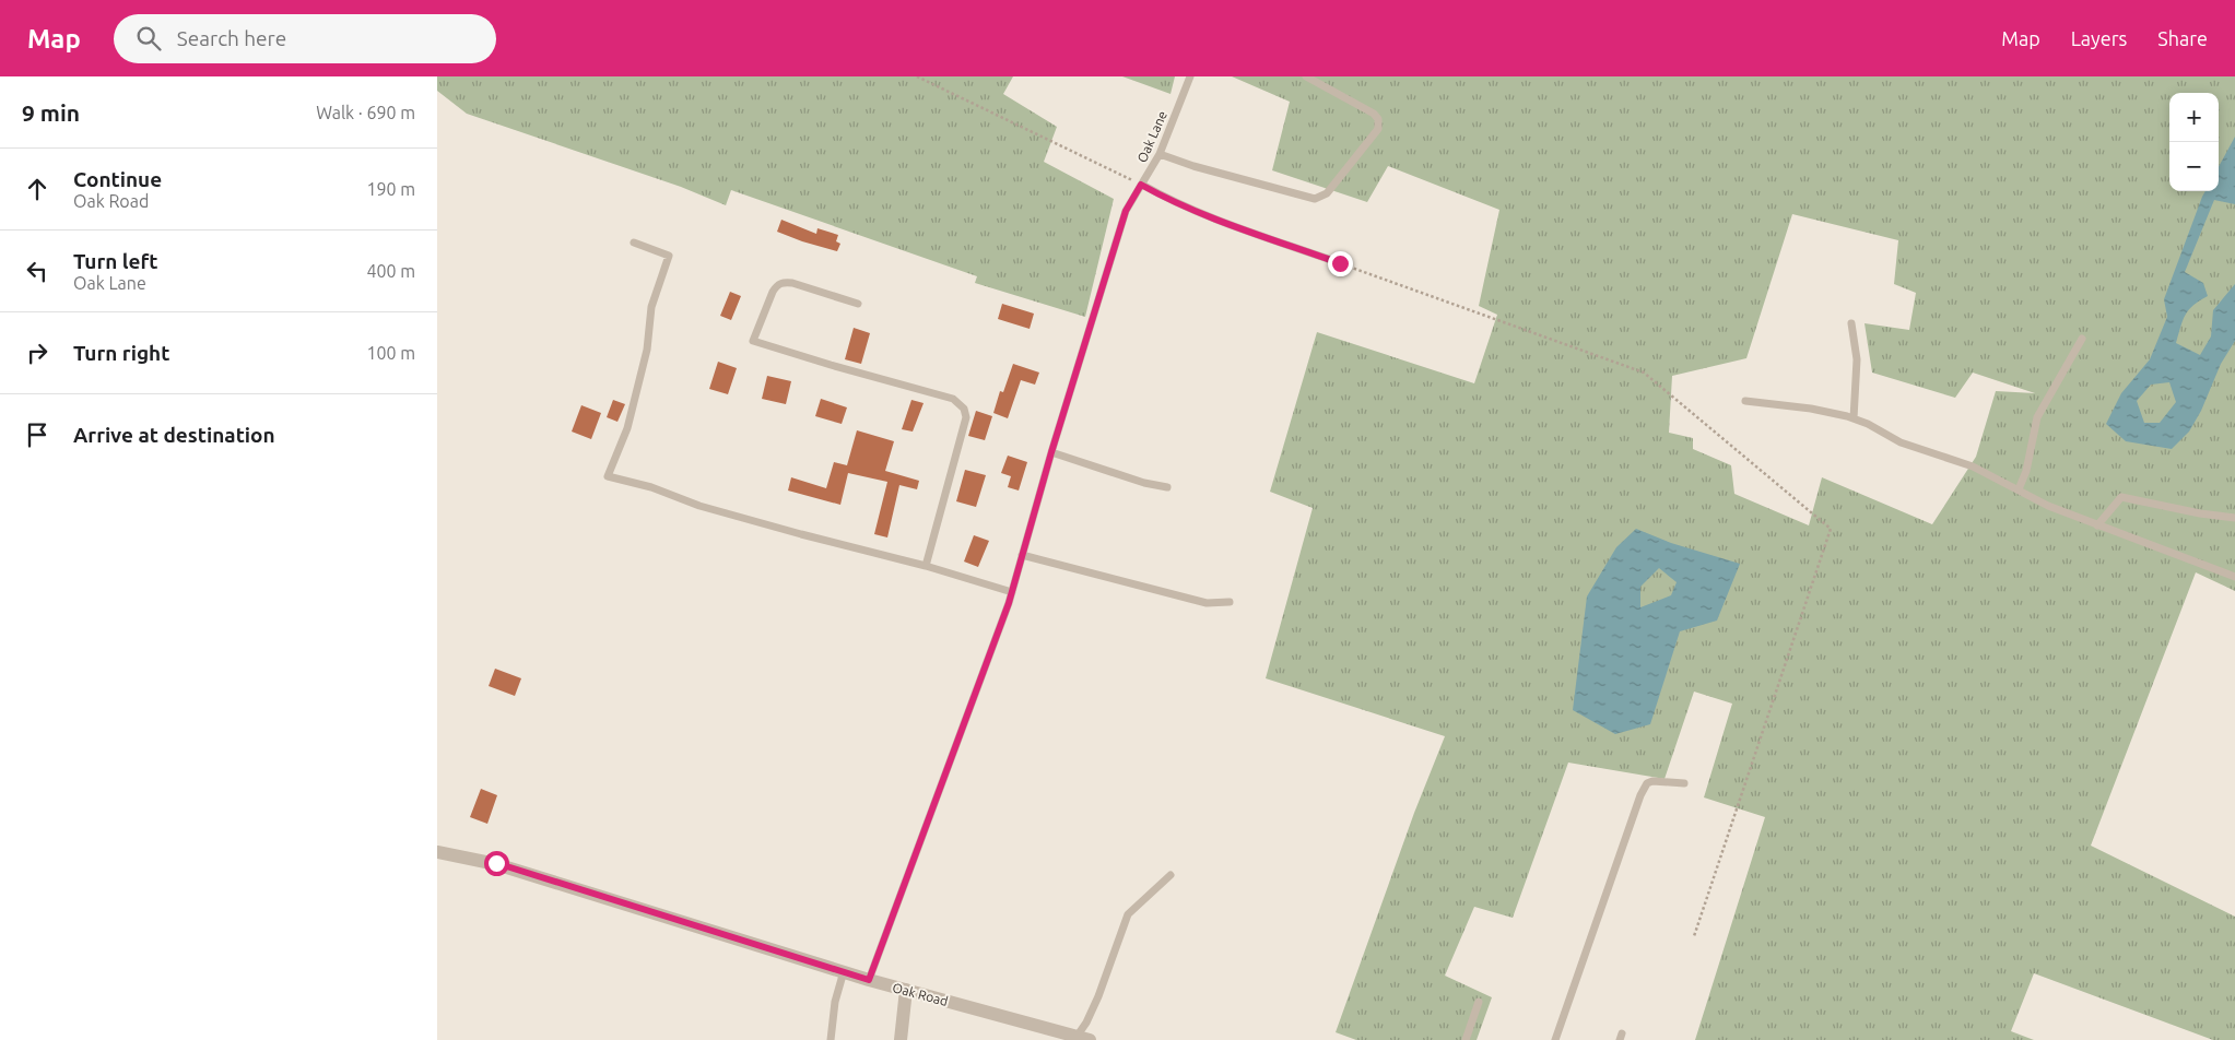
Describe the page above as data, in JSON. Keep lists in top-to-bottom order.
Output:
{
  "streets": {
    "street": ["Oak Road"],
    "lane": ["Oak Lane"]
  },
  "crossings": [
    ["Oak Lane", "Oak Road"]
  ],
  "page": {
    "header": "Map",
    "search": "Search here",
    "nav": ["Map", "Layers", "Share"],
    "heading": ["9 min", "Walk · 690 m"],
    "map_buttons": ["+", "−"],
    "list": [
      ["Continue", "Oak Road", "190 m"],
      ["Turn left", "Oak Lane", "400 m"],
      ["Turn right", "100 m"],
      "Arrive at destination"
    ]
  }
}
